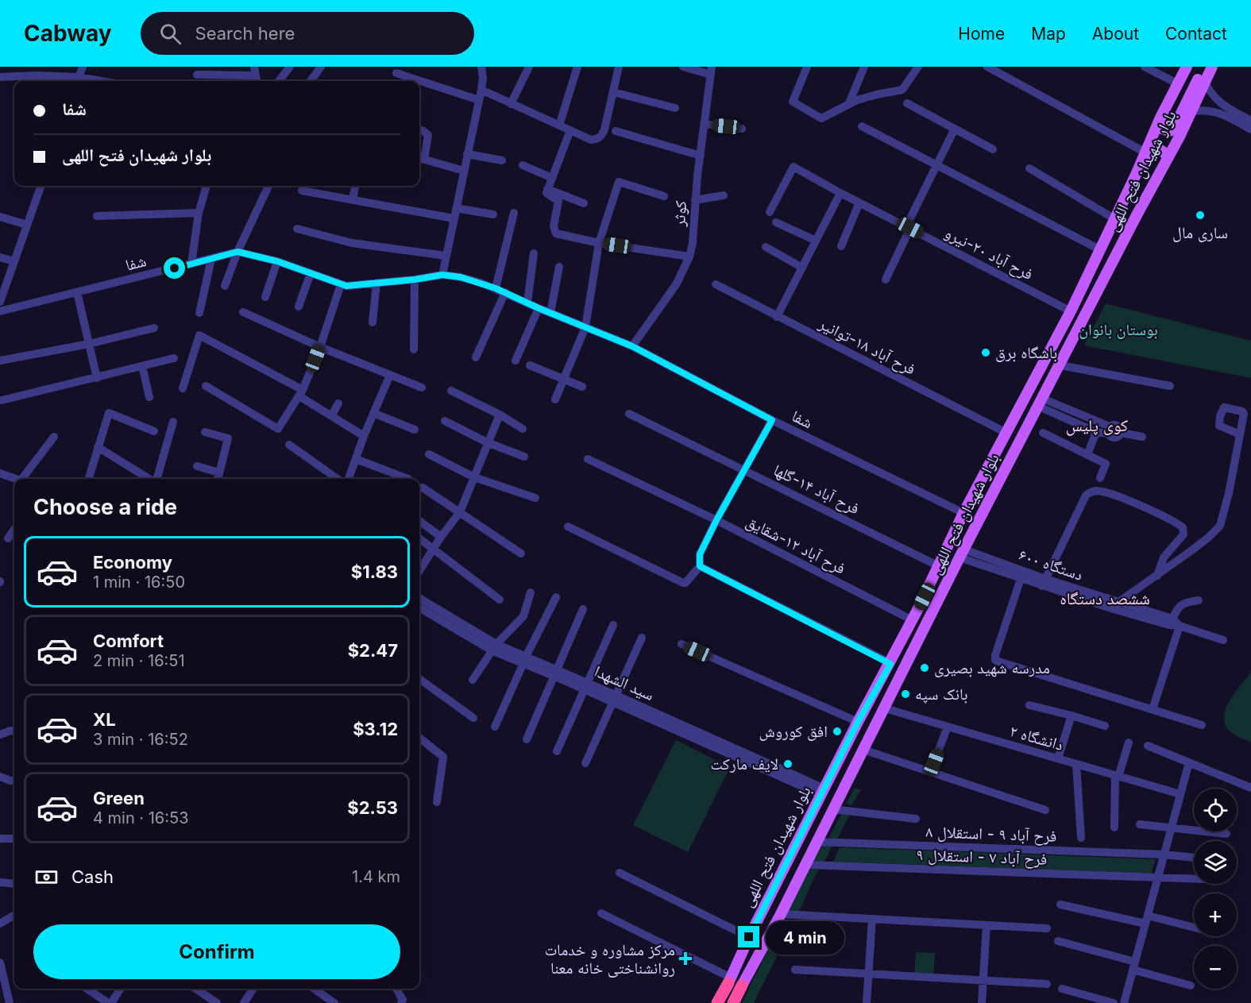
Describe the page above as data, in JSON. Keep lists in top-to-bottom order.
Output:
{
  "streets": {
    "highway": ["بلوار شهیدان فتح اللهی"],
    "street": [
      "کوثر",
      "فرح آباد ۲۰-نیرو",
      "شفا",
      "فرح آباد ۱۸-توانیر",
      "فرح آباد ۱۴-گلها",
      "فرح آباد ۱۲-شقایق",
      "۶۰۰ دستگاه",
      "سید الشهدا",
      "دانشگاه ۲",
      "فرح آباد ۹ - استقلال ۸",
      "فرح آباد ۷ - استقلال ۹"
    ]
  },
  "crossings": [
    ["بلوار شهیدان فتح اللهی", "فرح آباد ۲۰-نیرو"],
    ["بلوار شهیدان فتح اللهی", "شفا"],
    ["بلوار شهیدان فتح اللهی", "فرح آباد ۱۸-توانیر"],
    ["بلوار شهیدان فتح اللهی", "فرح آباد ۱۴-گلها"],
    ["بلوار شهیدان فتح اللهی", "فرح آباد ۱۲-شقایق"],
    ["بلوار شهیدان فتح اللهی", "۶۰۰ دستگاه"],
    ["بلوار شهیدان فتح اللهی", "سید الشهدا"],
    ["بلوار شهیدان فتح اللهی", "دانشگاه ۲"],
    ["بلوار شهیدان فتح اللهی", "فرح آباد ۹ - استقلال ۸"],
    ["بلوار شهیدان فتح اللهی", "فرح آباد ۷ - استقلال ۹"],
    ["کوثر", "شفا"]
  ],
  "districts": ["کوی پلیس", "ششصد دستگاه"],
  "parks": ["بوستان بانوان"],
  "places": {
    "other": [
      "ساری مال",
      "باشگاه برق",
      "مدرسه شهید بصیری",
      "بانک سپه",
      "افق کوروش",
      "لایف مارکت"
    ],
    "health": ["مرکز مشاوره و خدمات روانشناختی خانه معنا"]
  },
  "page": {
    "header": "Cabway",
    "search": "Search here",
    "nav": [
      "Home",
      "Map",
      "About",
      "Contact"
    ],
    "banner": ["شفا", "بلوار شهیدان فتح اللهی"],
    "heading": "Choose a ride",
    "list": [
      {
        "name": "Economy",
        "note": "1 min · 16:50",
        "value": "$1.83"
      },
      {
        "name": "Comfort",
        "note": "2 min · 16:51",
        "value": "$2.47"
      },
      {
        "name": "XL",
        "note": "3 min · 16:52",
        "value": "$3.12"
      },
      {
        "name": "Green",
        "note": "4 min · 16:53",
        "value": "$2.53"
      }
    ],
    "map_buttons": ["+", "−"],
    "pay": ["Cash", "1.4 km"],
    "buttons": "Confirm",
    "bubble": "4 min"
  }
}
